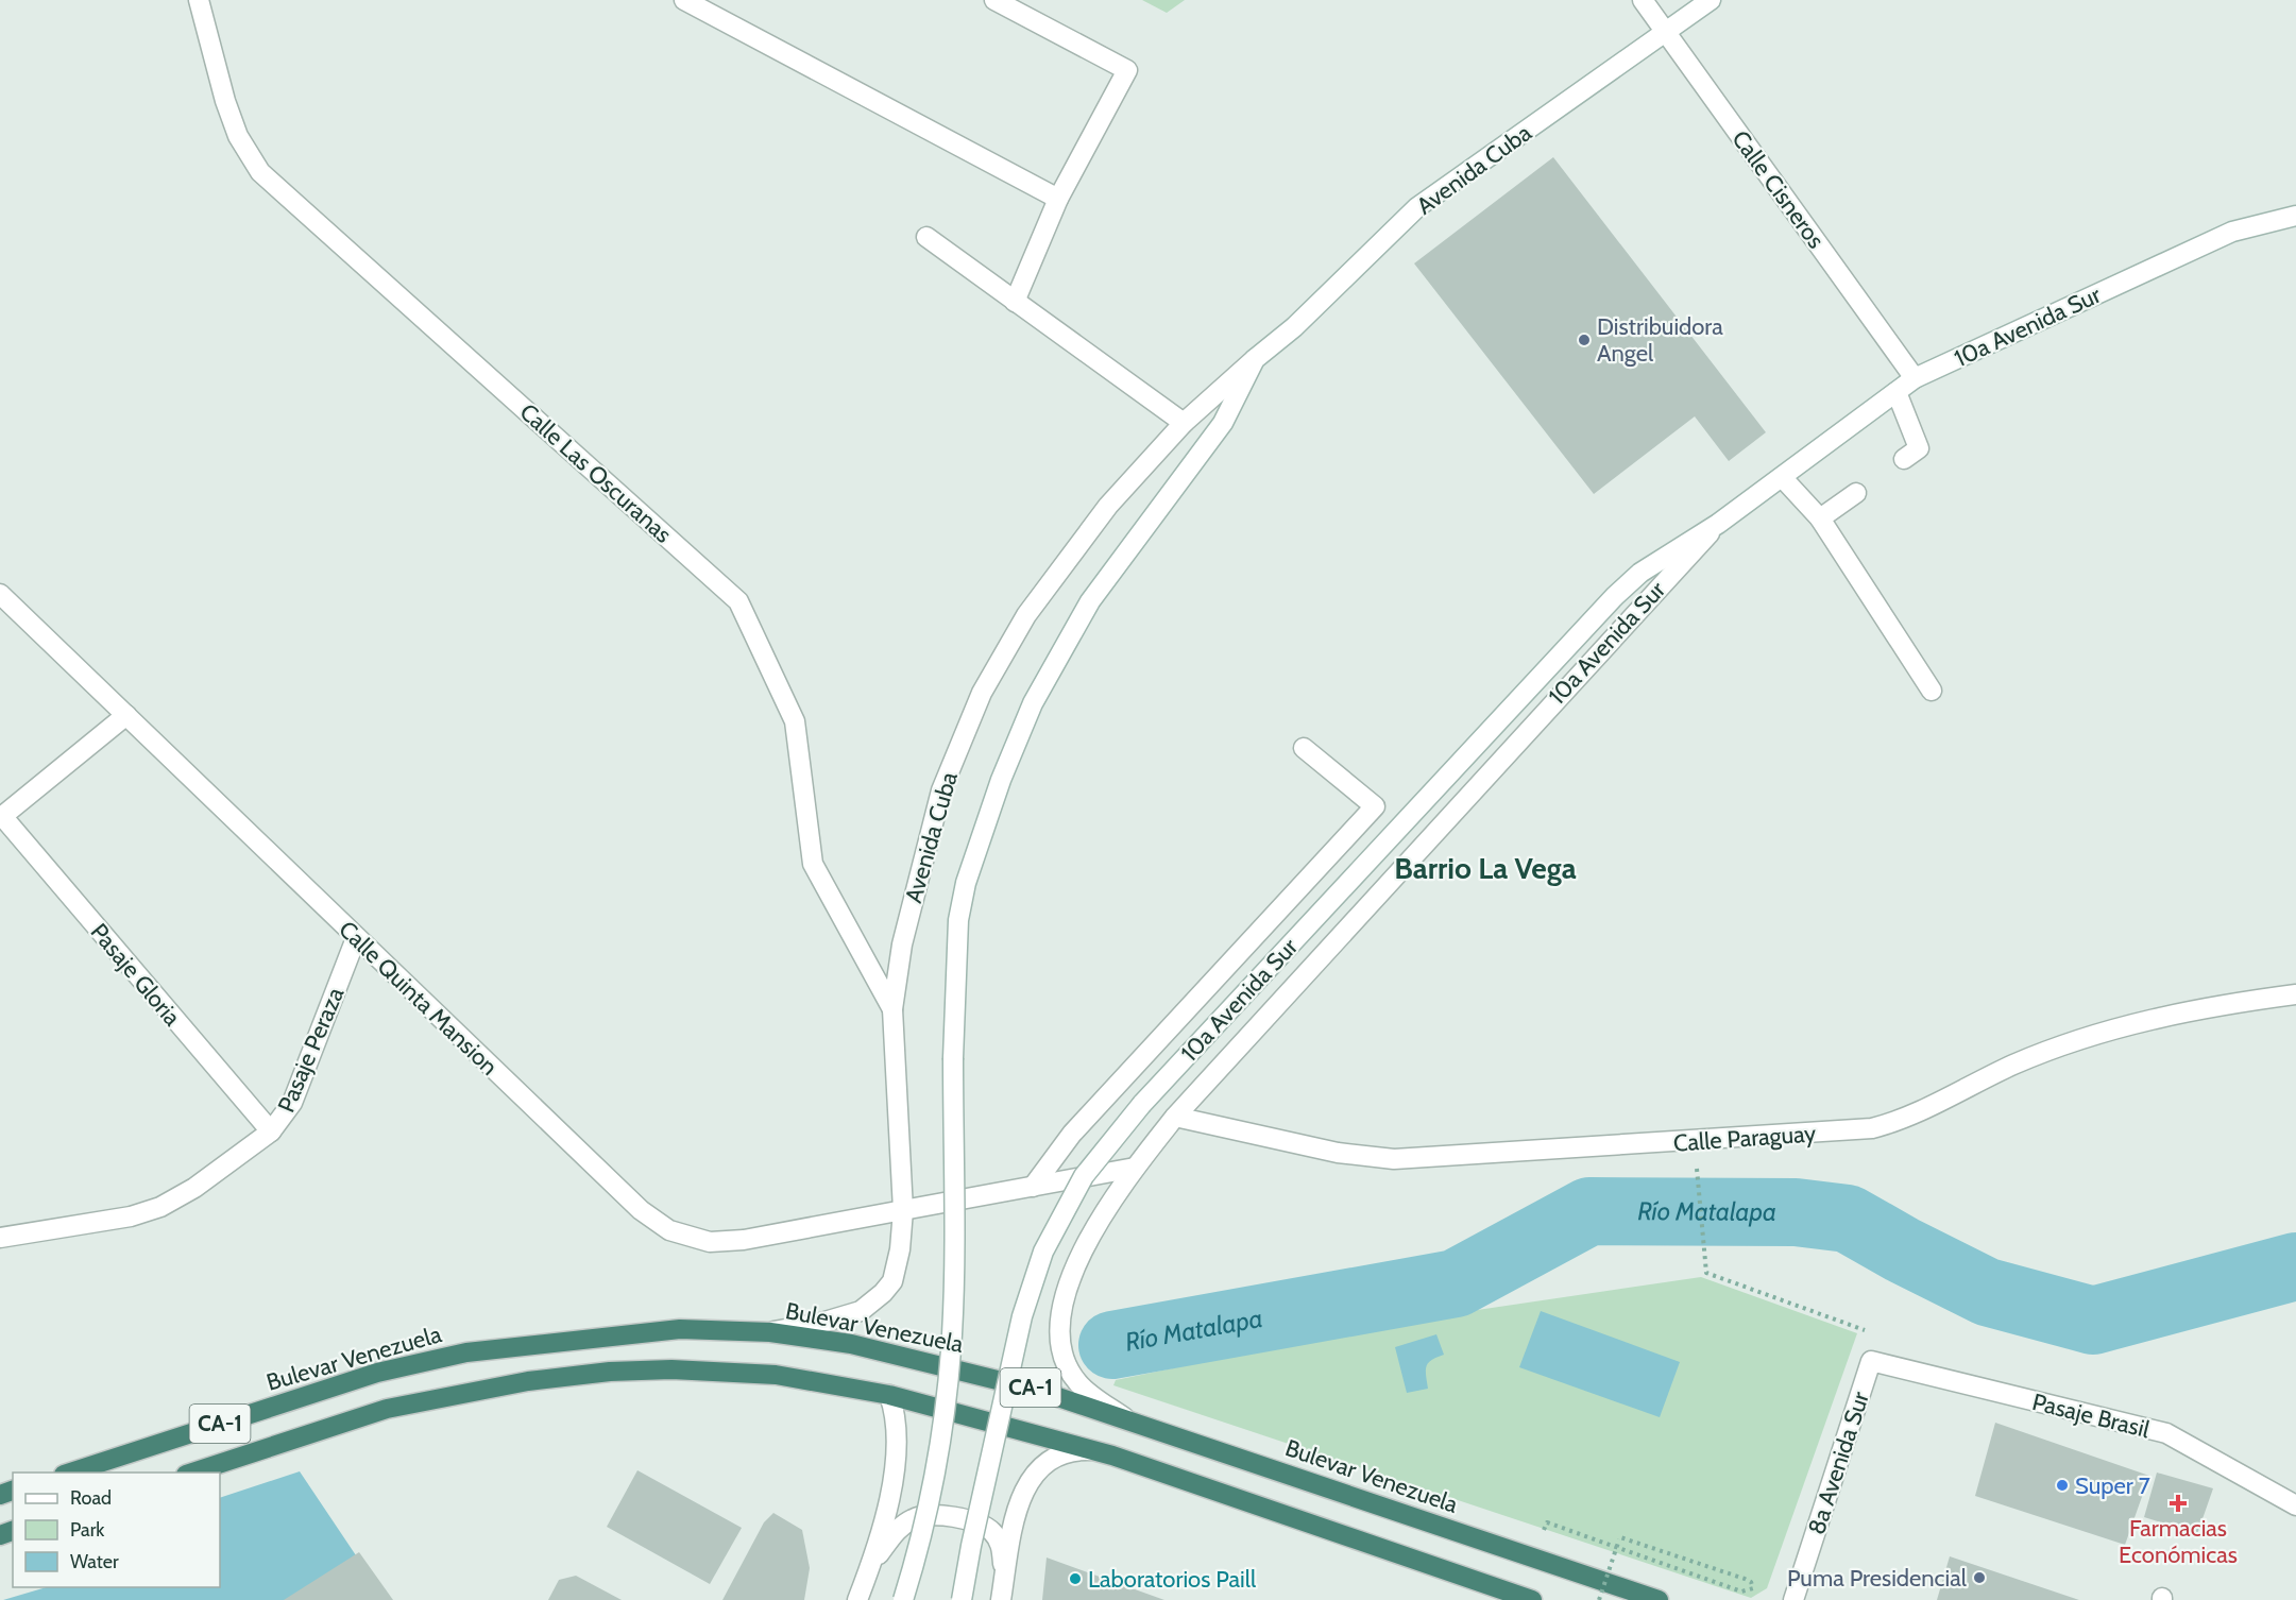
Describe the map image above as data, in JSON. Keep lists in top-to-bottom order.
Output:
{
  "streets": {
    "highway": ["Bulevar Venezuela", "CA-1"],
    "street": [
      "Avenida Cuba",
      "Calle Cisneros",
      "10a Avenida Sur",
      "Calle Las Oscuranas",
      "Pasaje Gloria",
      "Calle Quinta Mansion",
      "Pasaje Peraza",
      "Calle Paraguay",
      "Pasaje Brasil",
      "8a Avenida Sur"
    ]
  },
  "crossings": [
    ["Avenida Cuba", "Calle Cisneros"],
    ["Avenida Cuba", "Calle Las Oscuranas"],
    ["Avenida Cuba", "Calle Quinta Mansion"],
    ["Avenida Cuba", "Bulevar Venezuela"],
    ["Calle Cisneros", "10a Avenida Sur"],
    ["10a Avenida Sur", "Calle Quinta Mansion"],
    ["10a Avenida Sur", "Calle Paraguay"],
    ["10a Avenida Sur", "Bulevar Venezuela"],
    ["Pasaje Gloria", "Pasaje Peraza"],
    ["Calle Quinta Mansion", "Pasaje Peraza"],
    ["Pasaje Brasil", "8a Avenida Sur"]
  ],
  "districts": ["Barrio La Vega"],
  "water": ["Río Matalapa"],
  "places": {
    "other": [
      "Distribuidora Angel",
      "Super 7",
      "Puma Presidencial",
      "Laboratorios Paill"
    ],
    "health": ["Farmacias Económicas"]
  },
  "legend": ["Road", "Park", "Water"]
}
